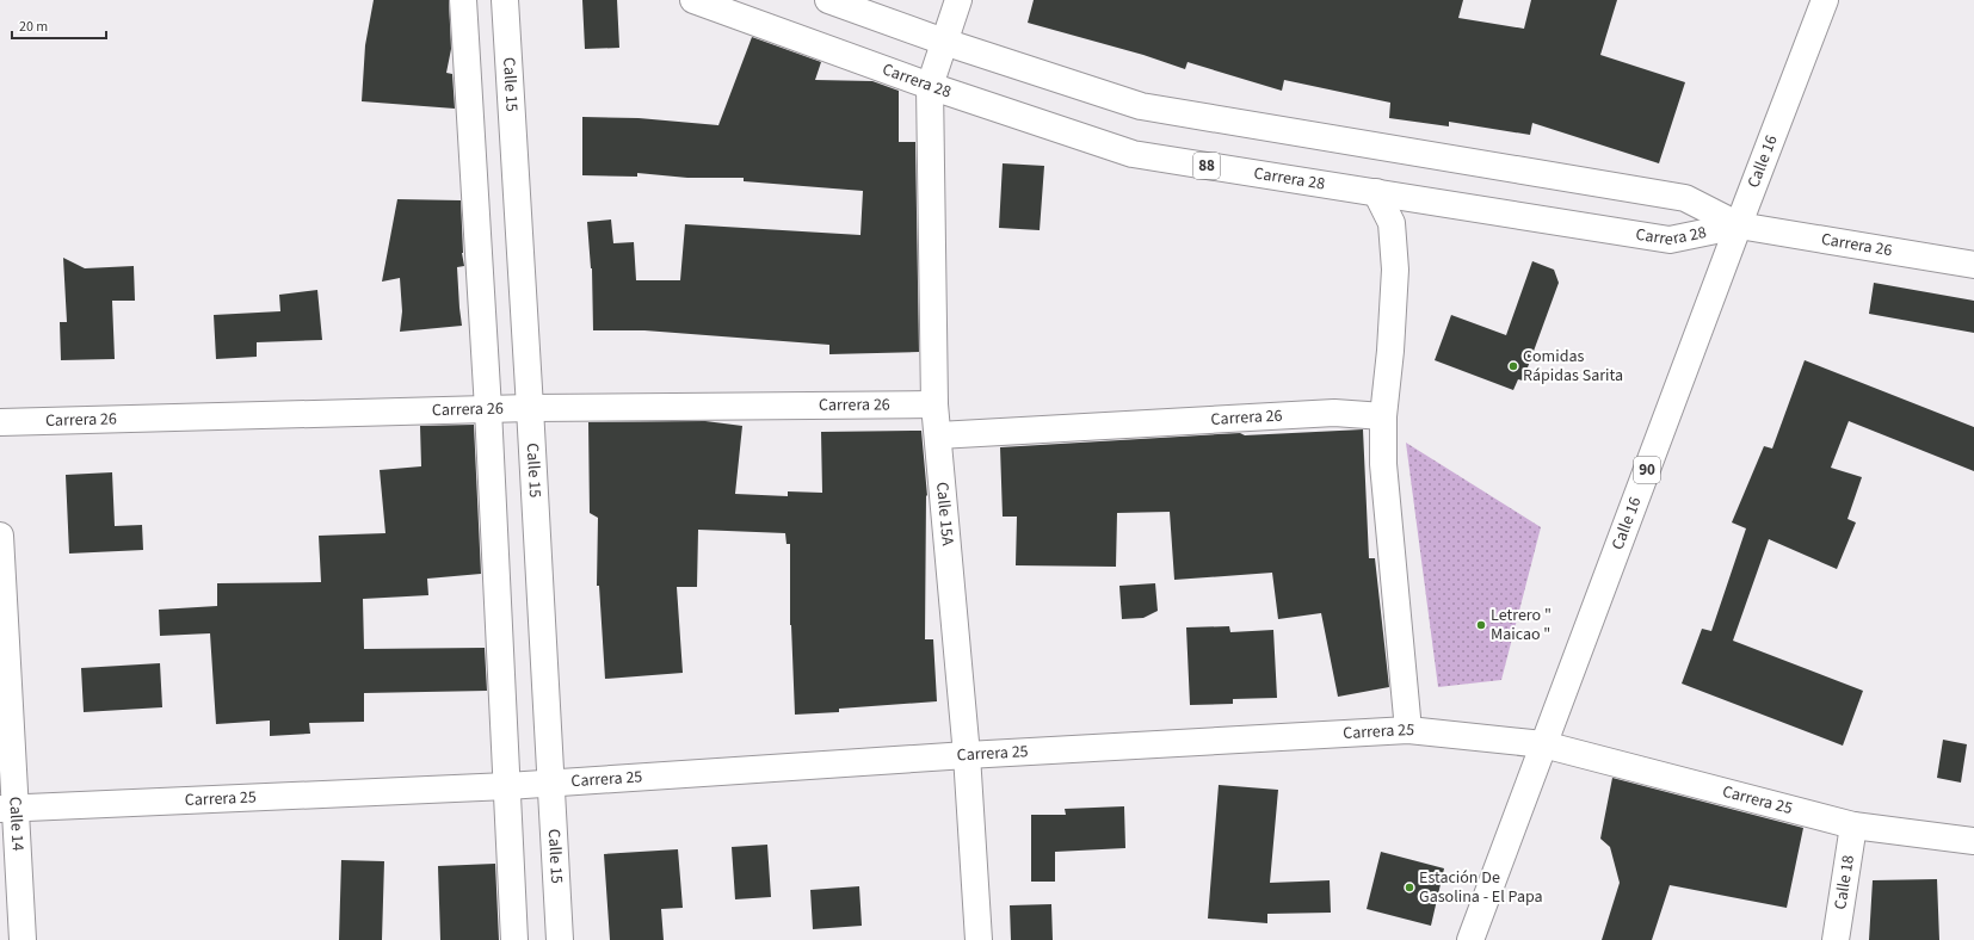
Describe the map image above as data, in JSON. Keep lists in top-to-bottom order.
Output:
{
  "streets": {
    "main road": [
      "Carrera 28",
      "Calle 15",
      "Calle 16",
      "88",
      "Carrera 26",
      "90",
      "Calle 15A",
      "Carrera 25",
      "Calle 14",
      "Calle 18"
    ]
  },
  "crossings": [
    ["Carrera 28", "Calle 16"],
    ["Carrera 28", "Carrera 26"],
    ["Carrera 28", "Calle 15A"],
    ["Calle 15", "Carrera 26"],
    ["Calle 15", "Carrera 25"],
    ["Calle 16", "Carrera 26"],
    ["Calle 16", "Carrera 25"],
    ["Carrera 26", "Calle 15A"],
    ["Calle 15A", "Carrera 25"],
    ["Carrera 25", "Calle 14"],
    ["Carrera 25", "Calle 18"]
  ],
  "places": ["Comidas Rápidas Sarita", "Letrero \" Maicao \"", "Estación De Gasolina - El Papa"],
  "scale_bar": "20 m"
}
